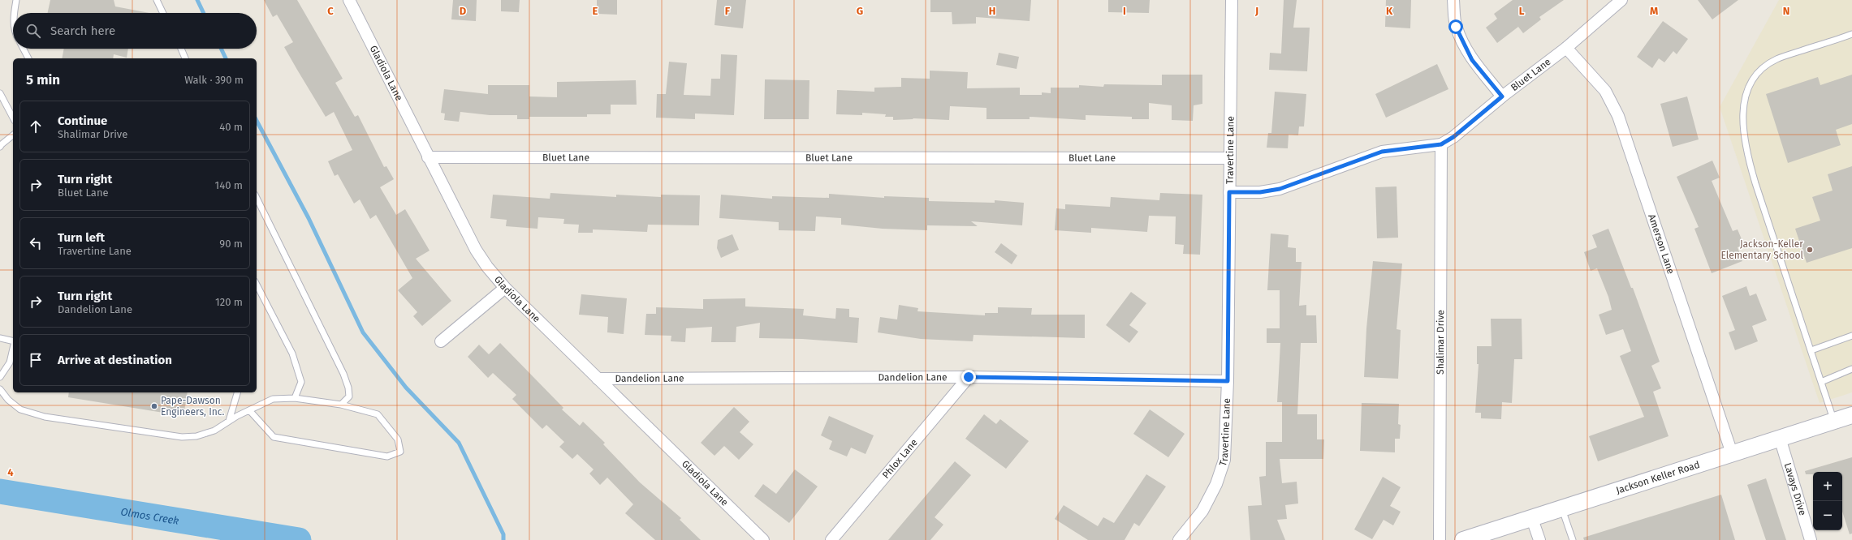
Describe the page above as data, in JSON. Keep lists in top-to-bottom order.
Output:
{
  "streets": {
    "main road": ["Jackson Keller Road"],
    "street": [
      "Gladiola Lane",
      "Bluet Lane",
      "Travertine Lane",
      "Amerson Lane",
      "Shalimar Drive",
      "Dandelion Lane",
      "Phlox Lane",
      "Lavays Drive"
    ]
  },
  "crossings": [
    ["Gladiola Lane", "Bluet Lane"],
    ["Gladiola Lane", "Dandelion Lane"],
    ["Bluet Lane", "Travertine Lane"],
    ["Bluet Lane", "Amerson Lane"],
    ["Bluet Lane", "Shalimar Drive"],
    ["Travertine Lane", "Dandelion Lane"],
    ["Amerson Lane", "Jackson Keller Road"],
    ["Dandelion Lane", "Phlox Lane"],
    ["Jackson Keller Road", "Lavays Drive"]
  ],
  "water": ["Olmos Creek"],
  "places": ["Jackson-Keller Elementary School", "Pape-Dawson Engineers, Inc."],
  "page": {
    "search": "Search here",
    "heading": ["5 min", "Walk · 390 m"],
    "list": [
      ["Continue", "Shalimar Drive", "40 m"],
      ["Turn right", "Bluet Lane", "140 m"],
      ["Turn left", "Travertine Lane", "90 m"],
      ["Turn right", "Dandelion Lane", "120 m"],
      "Arrive at destination"
    ],
    "map_buttons": ["+", "−"]
  },
  "grid": {
    "columns": [
      "C",
      "D",
      "E",
      "F",
      "G",
      "H",
      "I",
      "J",
      "K",
      "L",
      "M",
      "N"
    ],
    "rows": ["4"]
  }
}
